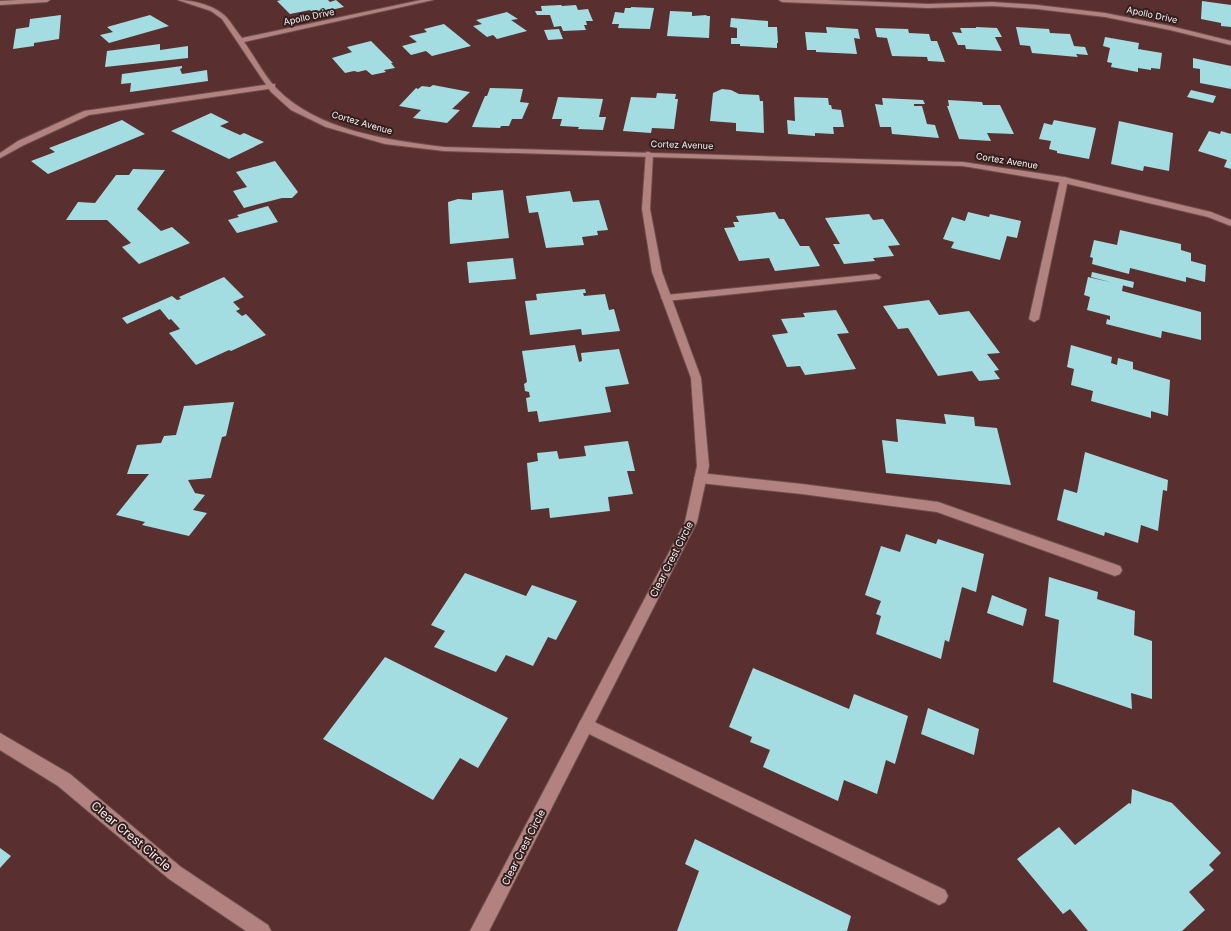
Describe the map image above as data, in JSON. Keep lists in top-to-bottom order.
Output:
{
  "streets": {
    "street": ["Apollo Drive", "Cortez Avenue", "Clear Crest Circle"]
  },
  "crossings": [
    ["Apollo Drive", "Cortez Avenue"],
    ["Cortez Avenue", "Clear Crest Circle"]
  ]
}
